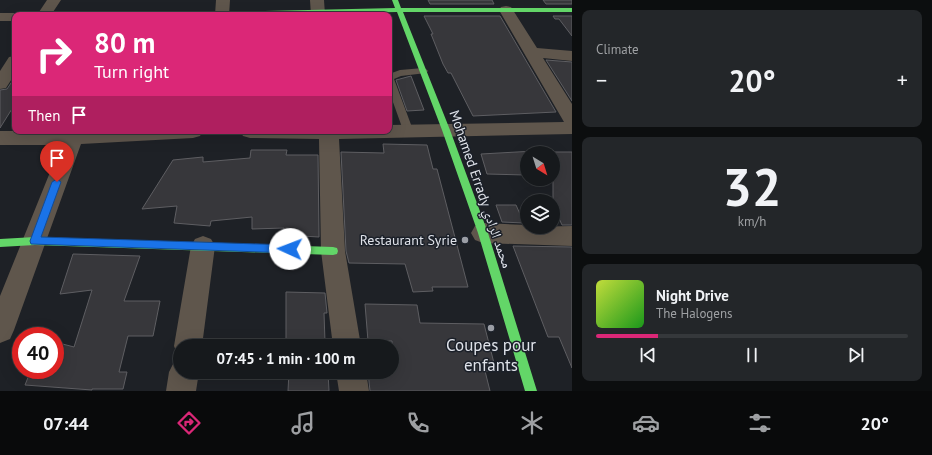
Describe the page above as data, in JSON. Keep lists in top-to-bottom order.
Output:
{
  "streets": {
    "street": ["Mohamed Errady محمد الرادي"]
  },
  "places": ["Restaurant Syrie", "Coupes pour enfants"],
  "north": "bottom right",
  "page": {
    "tile": [
      "Climate",
      ["32", "km/h"]
    ],
    "turn": ["80 m", "Turn right"],
    "heat": ["−", "20°", "+"],
    "then": "Then",
    "song": ["Night Drive", "The Halogens"],
    "limit": "40",
    "trip": "07:45 · 1 min · 100 m",
    "tabs": ["07:44", "20°"]
  }
}
